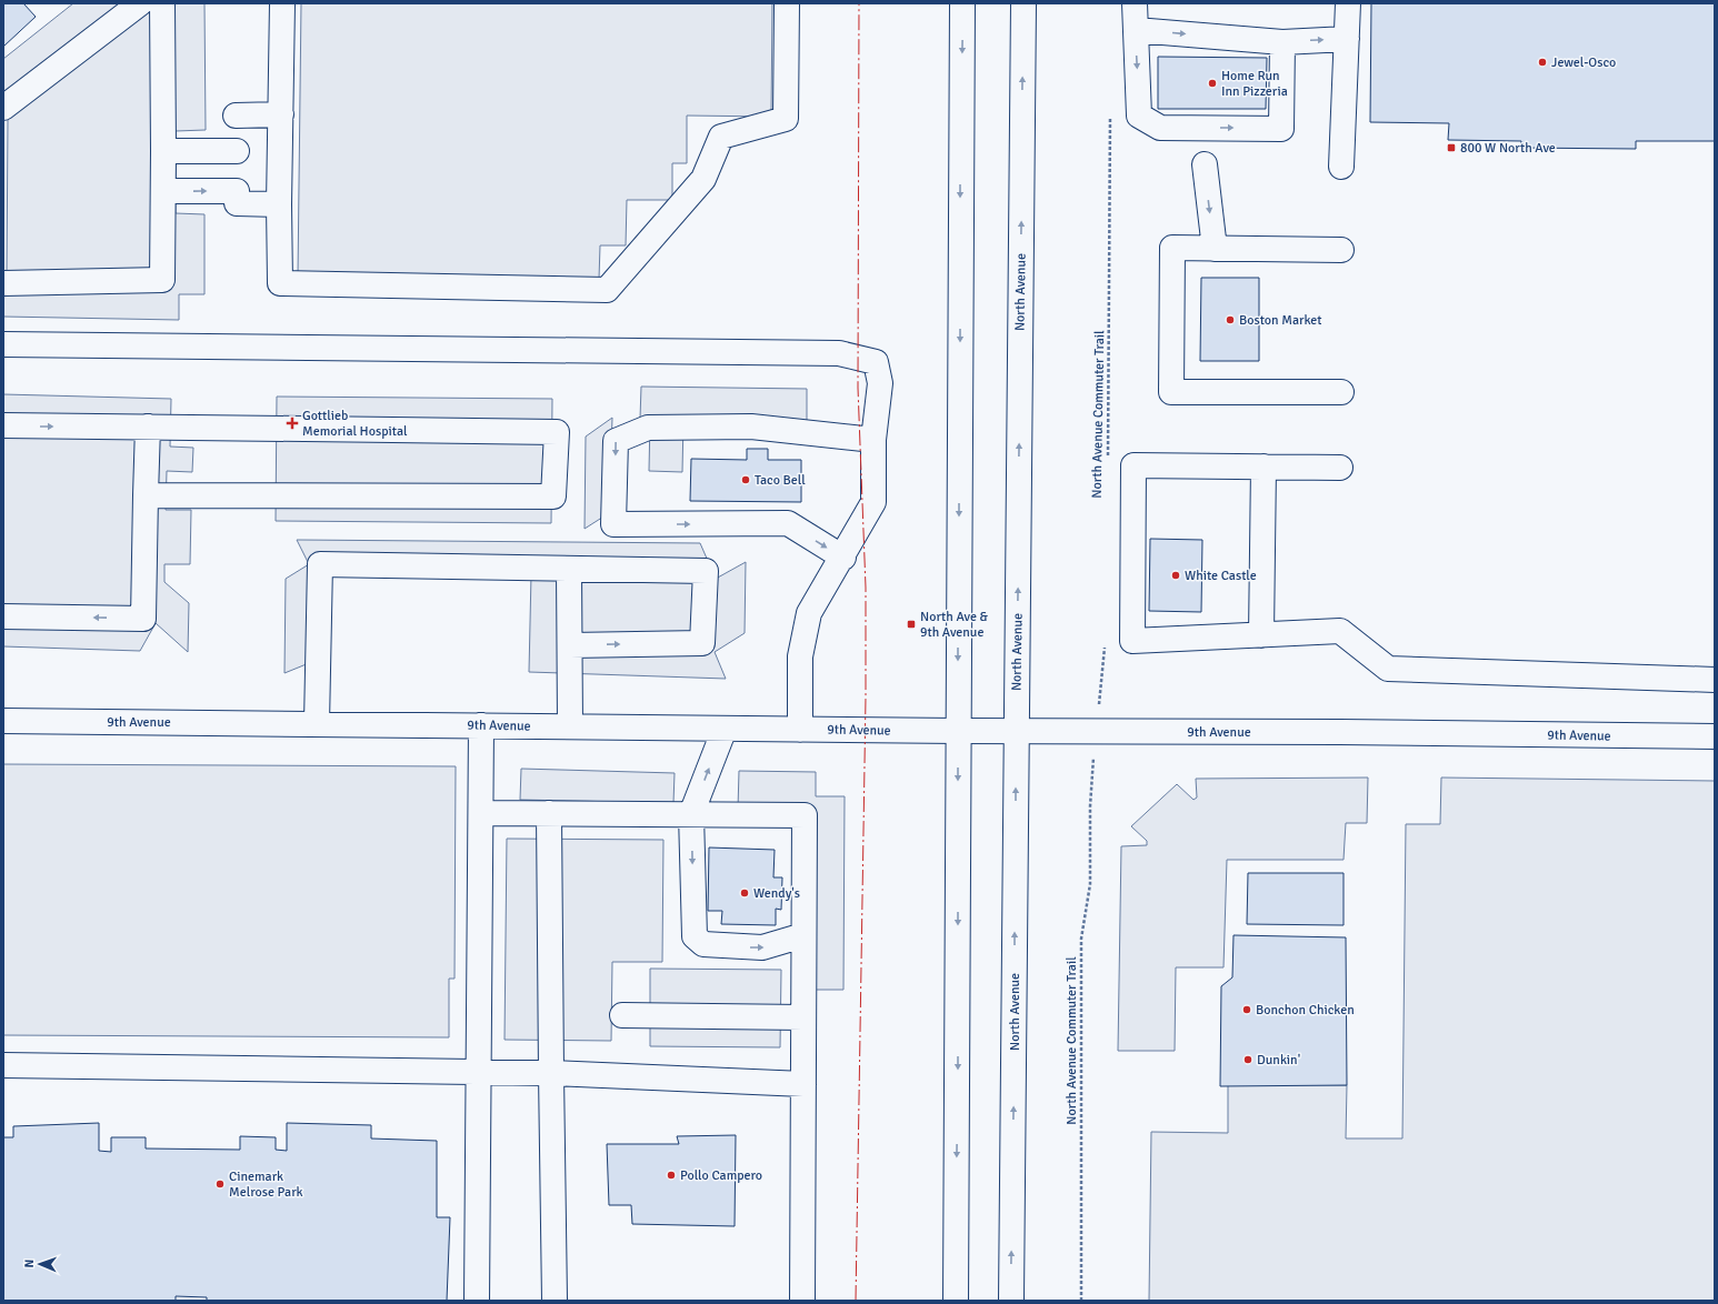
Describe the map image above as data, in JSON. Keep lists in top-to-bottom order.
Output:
{
  "streets": {
    "main road": ["North Avenue", "9th Avenue"],
    "path": ["North Avenue Commuter Trail"]
  },
  "crossings": [
    ["North Avenue", "9th Avenue"]
  ],
  "places": {
    "other": [
      "Jewel-Osco",
      "Home Run Inn Pizzeria",
      "Boston Market",
      "Taco Bell",
      "White Castle",
      "Wendy's",
      "Bonchon Chicken",
      "Dunkin'",
      "Pollo Campero",
      "Cinemark Melrose Park"
    ],
    "transit": ["800 W North Ave", "North Ave & 9th Avenue"],
    "health": ["Gottlieb Memorial Hospital"]
  },
  "north": "left"
}
